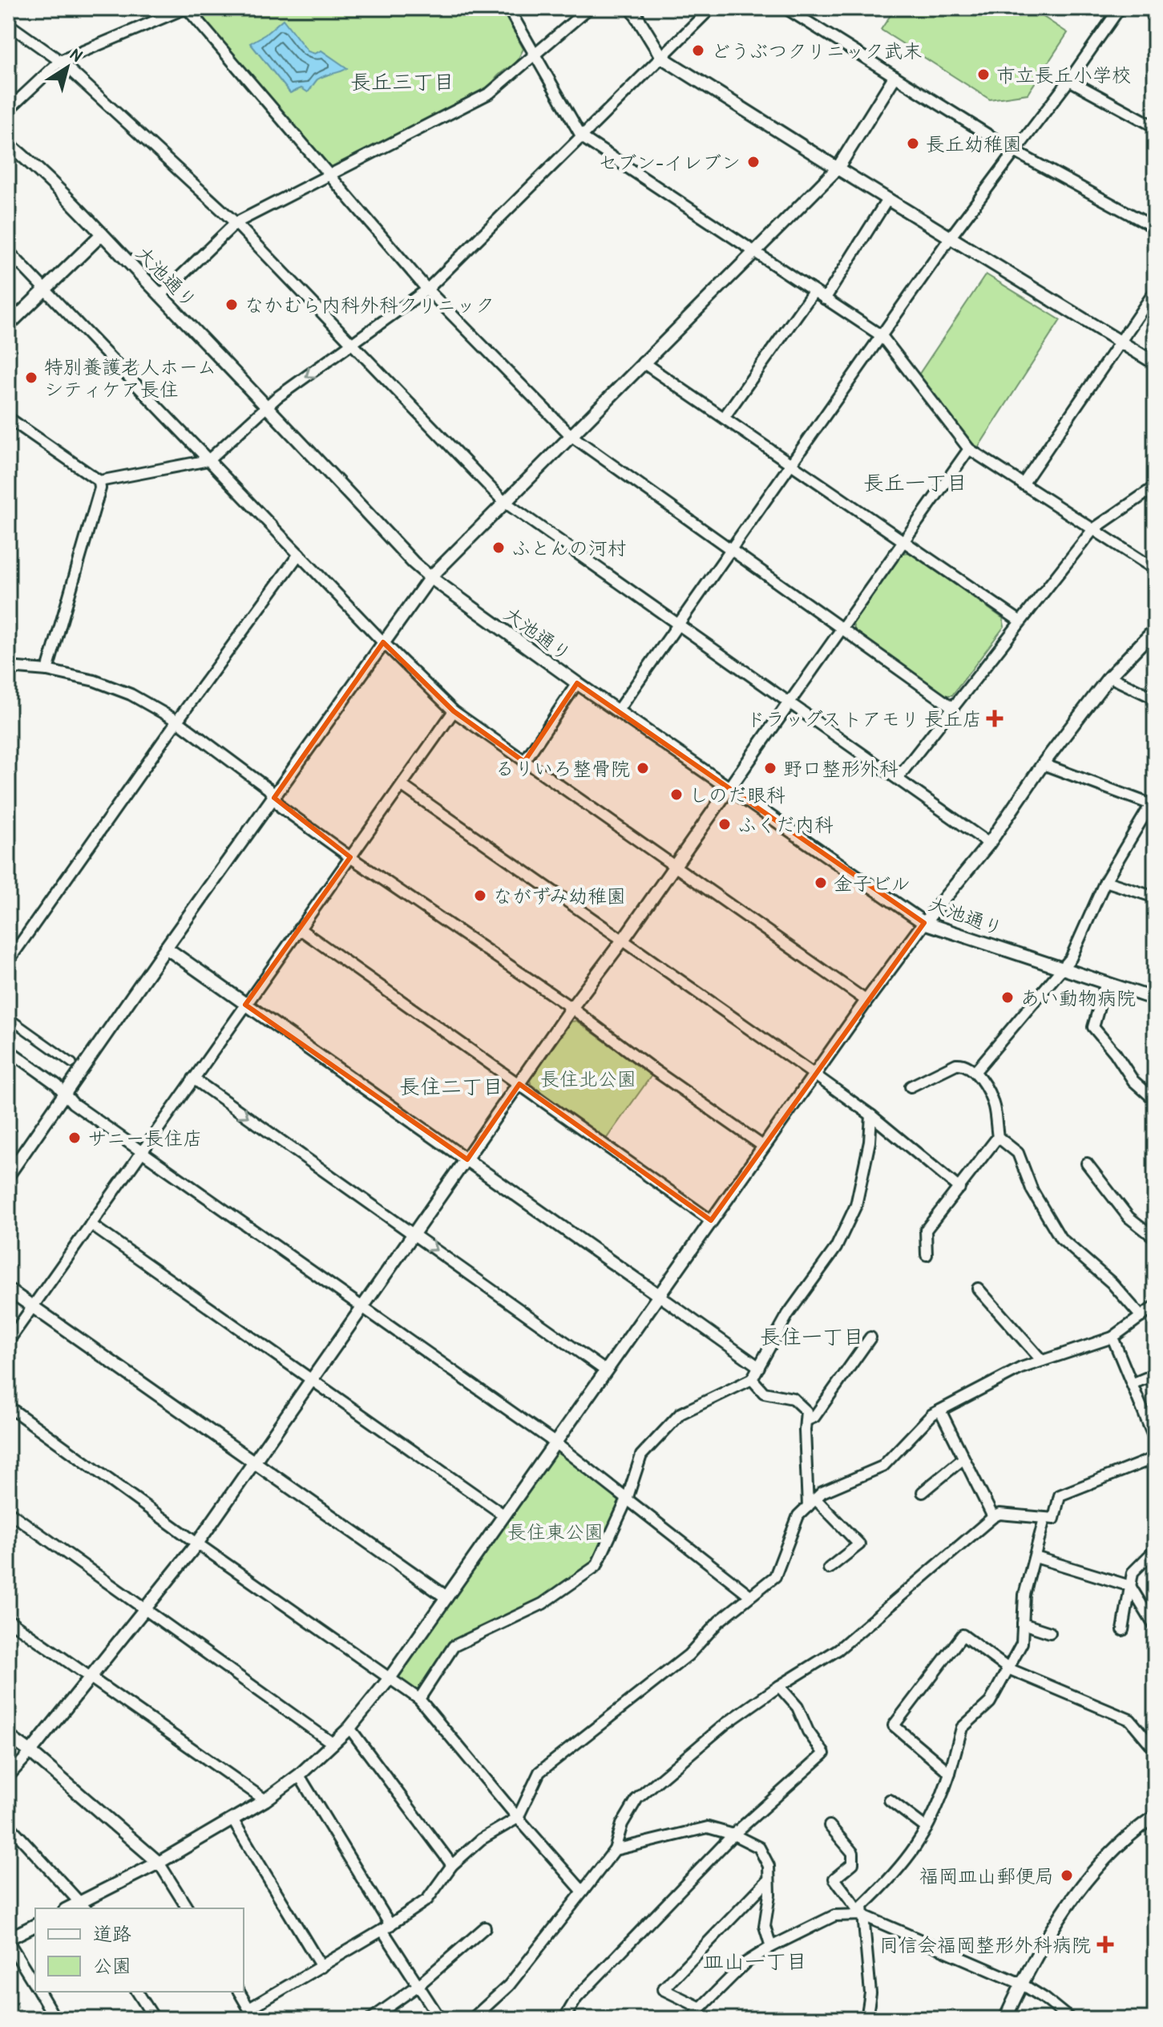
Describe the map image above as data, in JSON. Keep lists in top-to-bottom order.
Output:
{
  "streets": {
    "street": ["大池通り"]
  },
  "districts": [
    "長丘三丁目",
    "長丘一丁目",
    "長住二丁目",
    "長住一丁目",
    "皿山一丁目"
  ],
  "parks": ["長住北公園", "長住東公園"],
  "places": {
    "other": [
      "どうぶつクリニック武末",
      "市立長丘小学校",
      "長丘幼稚園",
      "セブン-イレブン",
      "なかむら内科外科クリニック",
      "特別養護老人ホーム シティケア長住",
      "ふとんの河村",
      "るりいろ整骨院",
      "野口整形外科",
      "しのだ眼科",
      "ふくだ内科",
      "金子ビル",
      "ながずみ幼稚園",
      "あい動物病院",
      "サニー長住店",
      "福岡皿山郵便局"
    ],
    "health": ["ドラッグストアモリ 長丘店", "同信会福岡整形外科病院"]
  },
  "legend": ["道路", "公園"],
  "north": "top right"
}
